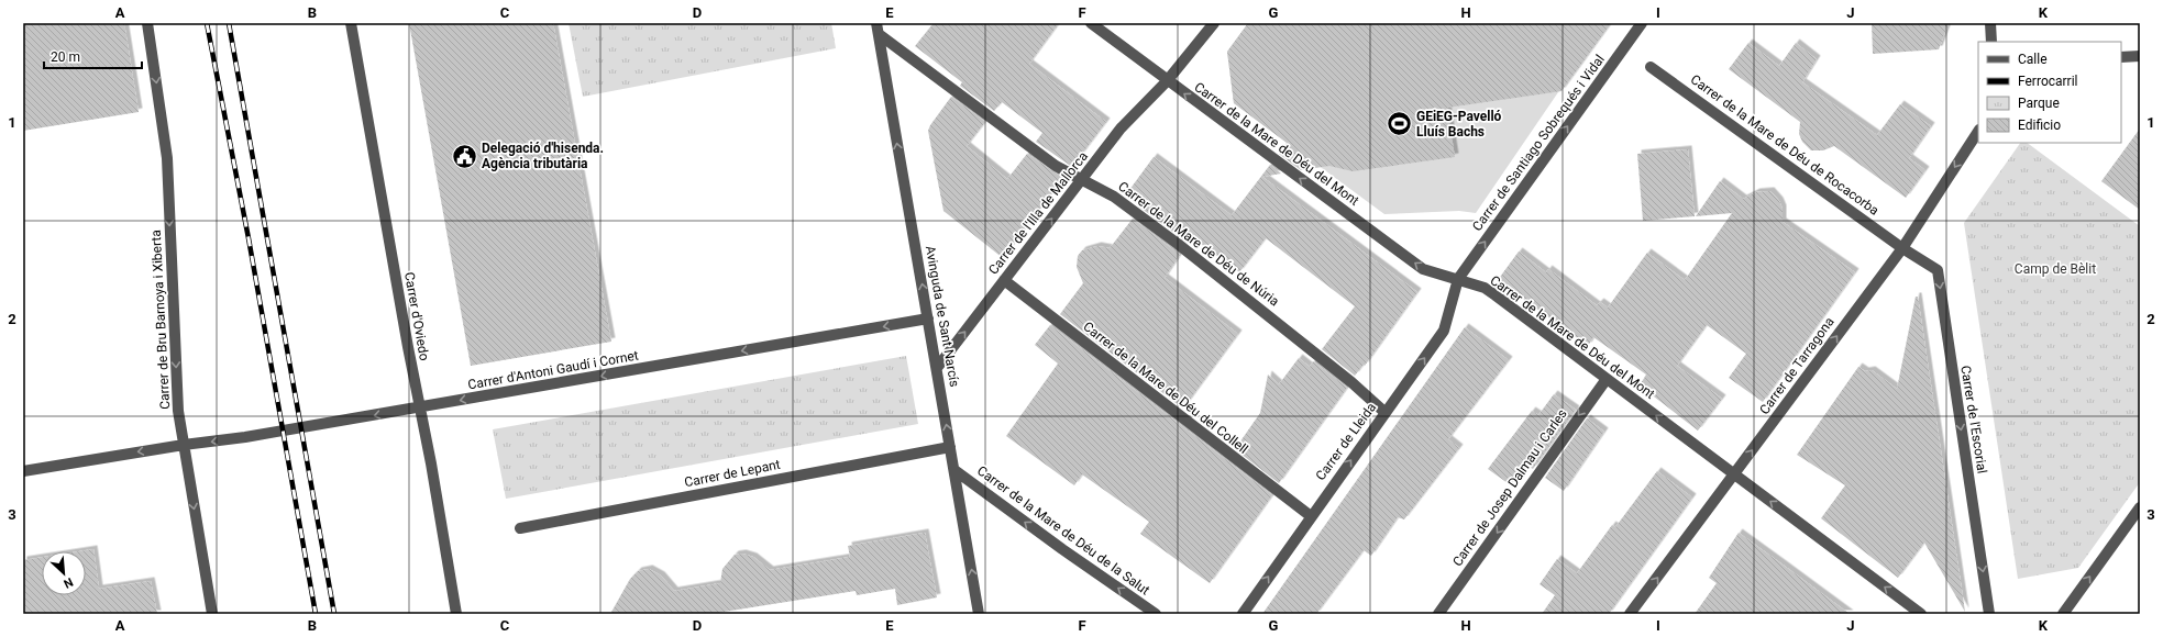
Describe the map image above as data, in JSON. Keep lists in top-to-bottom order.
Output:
{
  "streets": {
    "street": [
      "Carrer de Santiago Sobrequés i Vidal",
      "Carrer de la Mare de Déu del Mont",
      "Carrer de la Mare de Déu de Rocacorba",
      "Carrer de l'Illa de Mallorca",
      "Carrer de la Mare de Déu de Núria",
      "Carrer d'Oviedo",
      "Avinguda de Sant Narcís",
      "Carrer de Bru Barnoya i Xiberta",
      "Carrer de Tarragona",
      "Carrer d'Antoni Gaudí i Cornet",
      "Carrer de la Mare de Déu del Collell",
      "Carrer de l'Escorial",
      "Carrer de Lleida",
      "Carrer de Lepant",
      "Carrer de Josep Dalmau i Carles",
      "Carrer de la Mare de Déu de la Salut"
    ]
  },
  "crossings": [
    ["Carrer de Santiago Sobrequés i Vidal", "Carrer de la Mare de Déu del Mont"],
    ["Carrer de Santiago Sobrequés i Vidal", "Carrer de Lleida"],
    ["Carrer de la Mare de Déu del Mont", "Carrer de l'Illa de Mallorca"],
    ["Carrer de la Mare de Déu del Mont", "Carrer de Tarragona"],
    ["Carrer de la Mare de Déu del Mont", "Carrer de Lleida"],
    ["Carrer de la Mare de Déu del Mont", "Carrer de Josep Dalmau i Carles"],
    ["Carrer de la Mare de Déu de Rocacorba", "Carrer de Tarragona"],
    ["Carrer de la Mare de Déu de Rocacorba", "Carrer de l'Escorial"],
    ["Carrer de l'Illa de Mallorca", "Carrer de la Mare de Déu de Núria"],
    ["Carrer de l'Illa de Mallorca", "Avinguda de Sant Narcís"],
    ["Carrer de l'Illa de Mallorca", "Carrer de la Mare de Déu del Collell"],
    ["Carrer de la Mare de Déu de Núria", "Avinguda de Sant Narcís"],
    ["Carrer de la Mare de Déu de Núria", "Carrer de Lleida"],
    ["Carrer d'Oviedo", "Carrer d'Antoni Gaudí i Cornet"],
    ["Avinguda de Sant Narcís", "Carrer d'Antoni Gaudí i Cornet"],
    ["Avinguda de Sant Narcís", "Carrer de Lepant"],
    ["Avinguda de Sant Narcís", "Carrer de la Mare de Déu de la Salut"],
    ["Carrer de Bru Barnoya i Xiberta", "Carrer d'Antoni Gaudí i Cornet"],
    ["Carrer de Tarragona", "Carrer de l'Escorial"],
    ["Carrer de la Mare de Déu del Collell", "Carrer de Lleida"]
  ],
  "one_way": [
    "Carrer de Santiago Sobrequés i Vidal",
    "Carrer de la Mare de Déu del Mont",
    "Carrer de l'Illa de Mallorca",
    "Avinguda de Sant Narcís",
    "Carrer de Bru Barnoya i Xiberta",
    "Carrer d'Antoni Gaudí i Cornet",
    "Carrer de l'Escorial",
    "Carrer de Lleida",
    "Carrer de Josep Dalmau i Carles",
    "Carrer de la Mare de Déu de la Salut"
  ],
  "parks": ["Camp de Bèlit"],
  "places": {
    "sports": ["GEiEG-Pavelló Lluís Bachs"],
    "public building": ["Delegació d'hisenda. Agència tributària"]
  },
  "legend": [
    "Calle",
    "Ferrocarril",
    "Parque",
    "Edificio"
  ],
  "scale_bar": "20 m",
  "north": "bottom right",
  "grid": {
    "columns": [
      "A",
      "B",
      "C",
      "D",
      "E",
      "F",
      "G",
      "H",
      "I",
      "J",
      "K"
    ],
    "rows": ["1", "2", "3"]
  }
}
